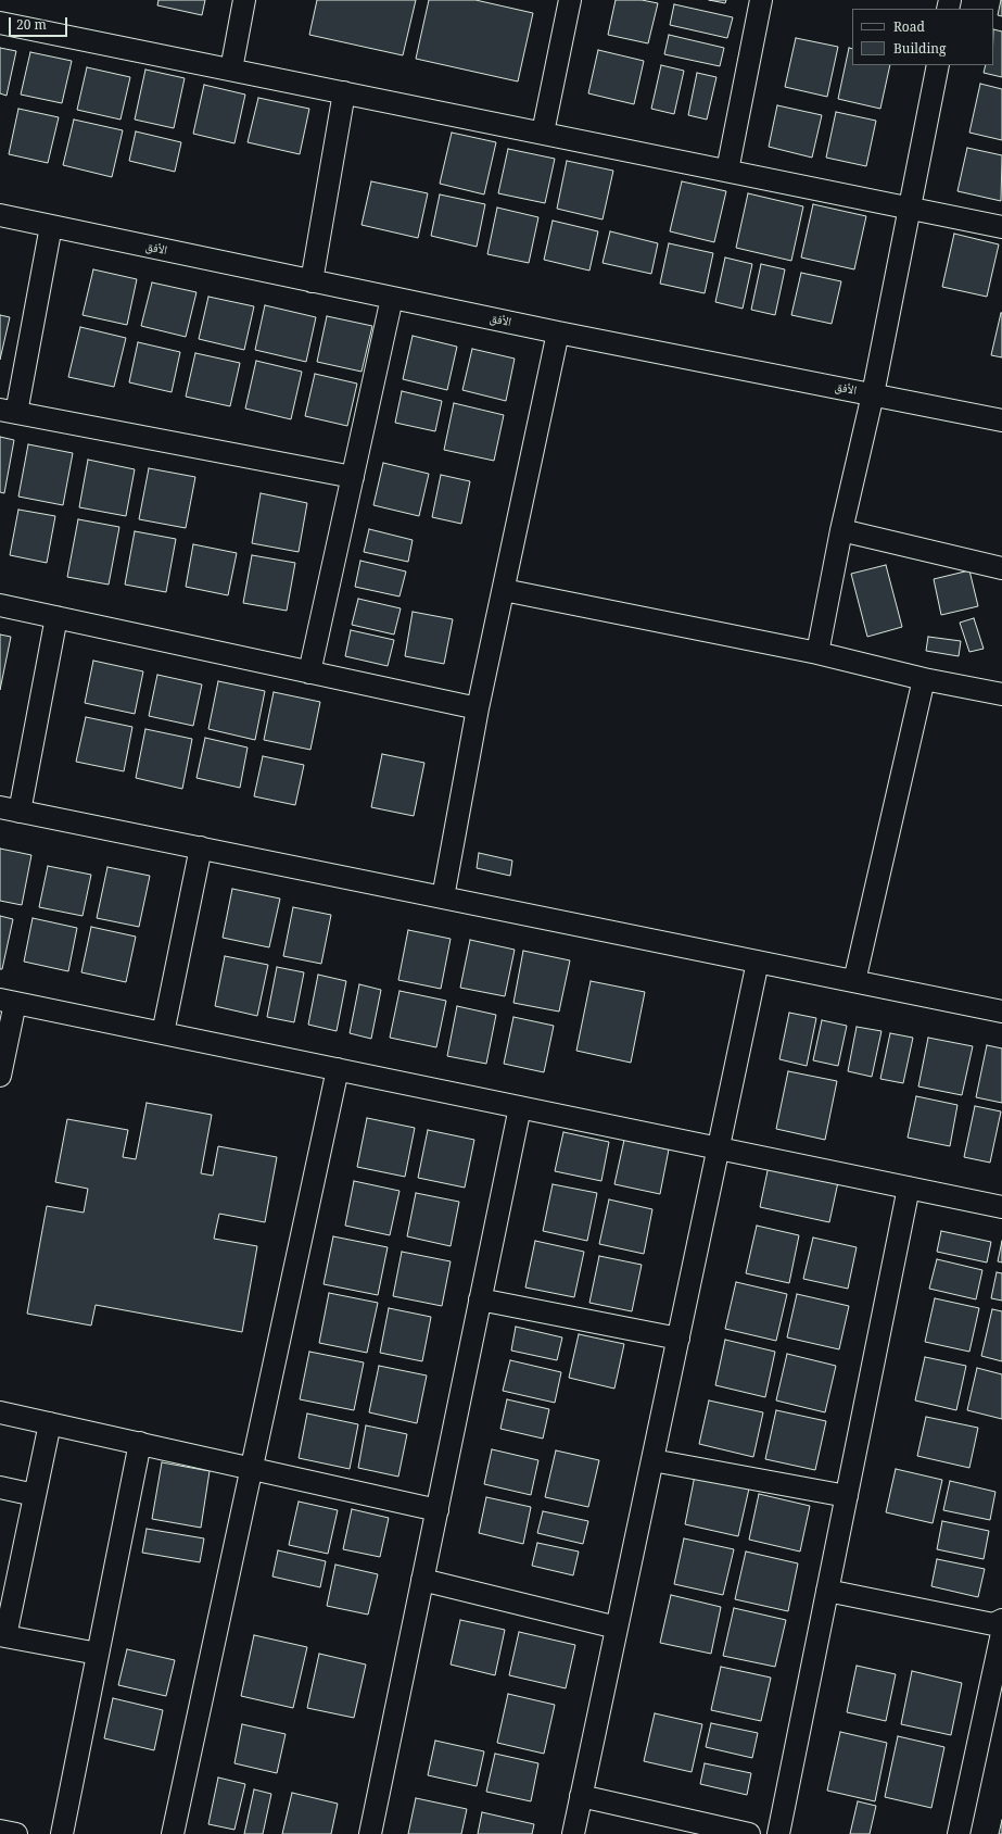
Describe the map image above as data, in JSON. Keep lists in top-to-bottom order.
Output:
{
  "streets": {
    "street": ["الأفق"]
  },
  "legend": ["Road", "Building"],
  "scale_bar": "20 m"
}
